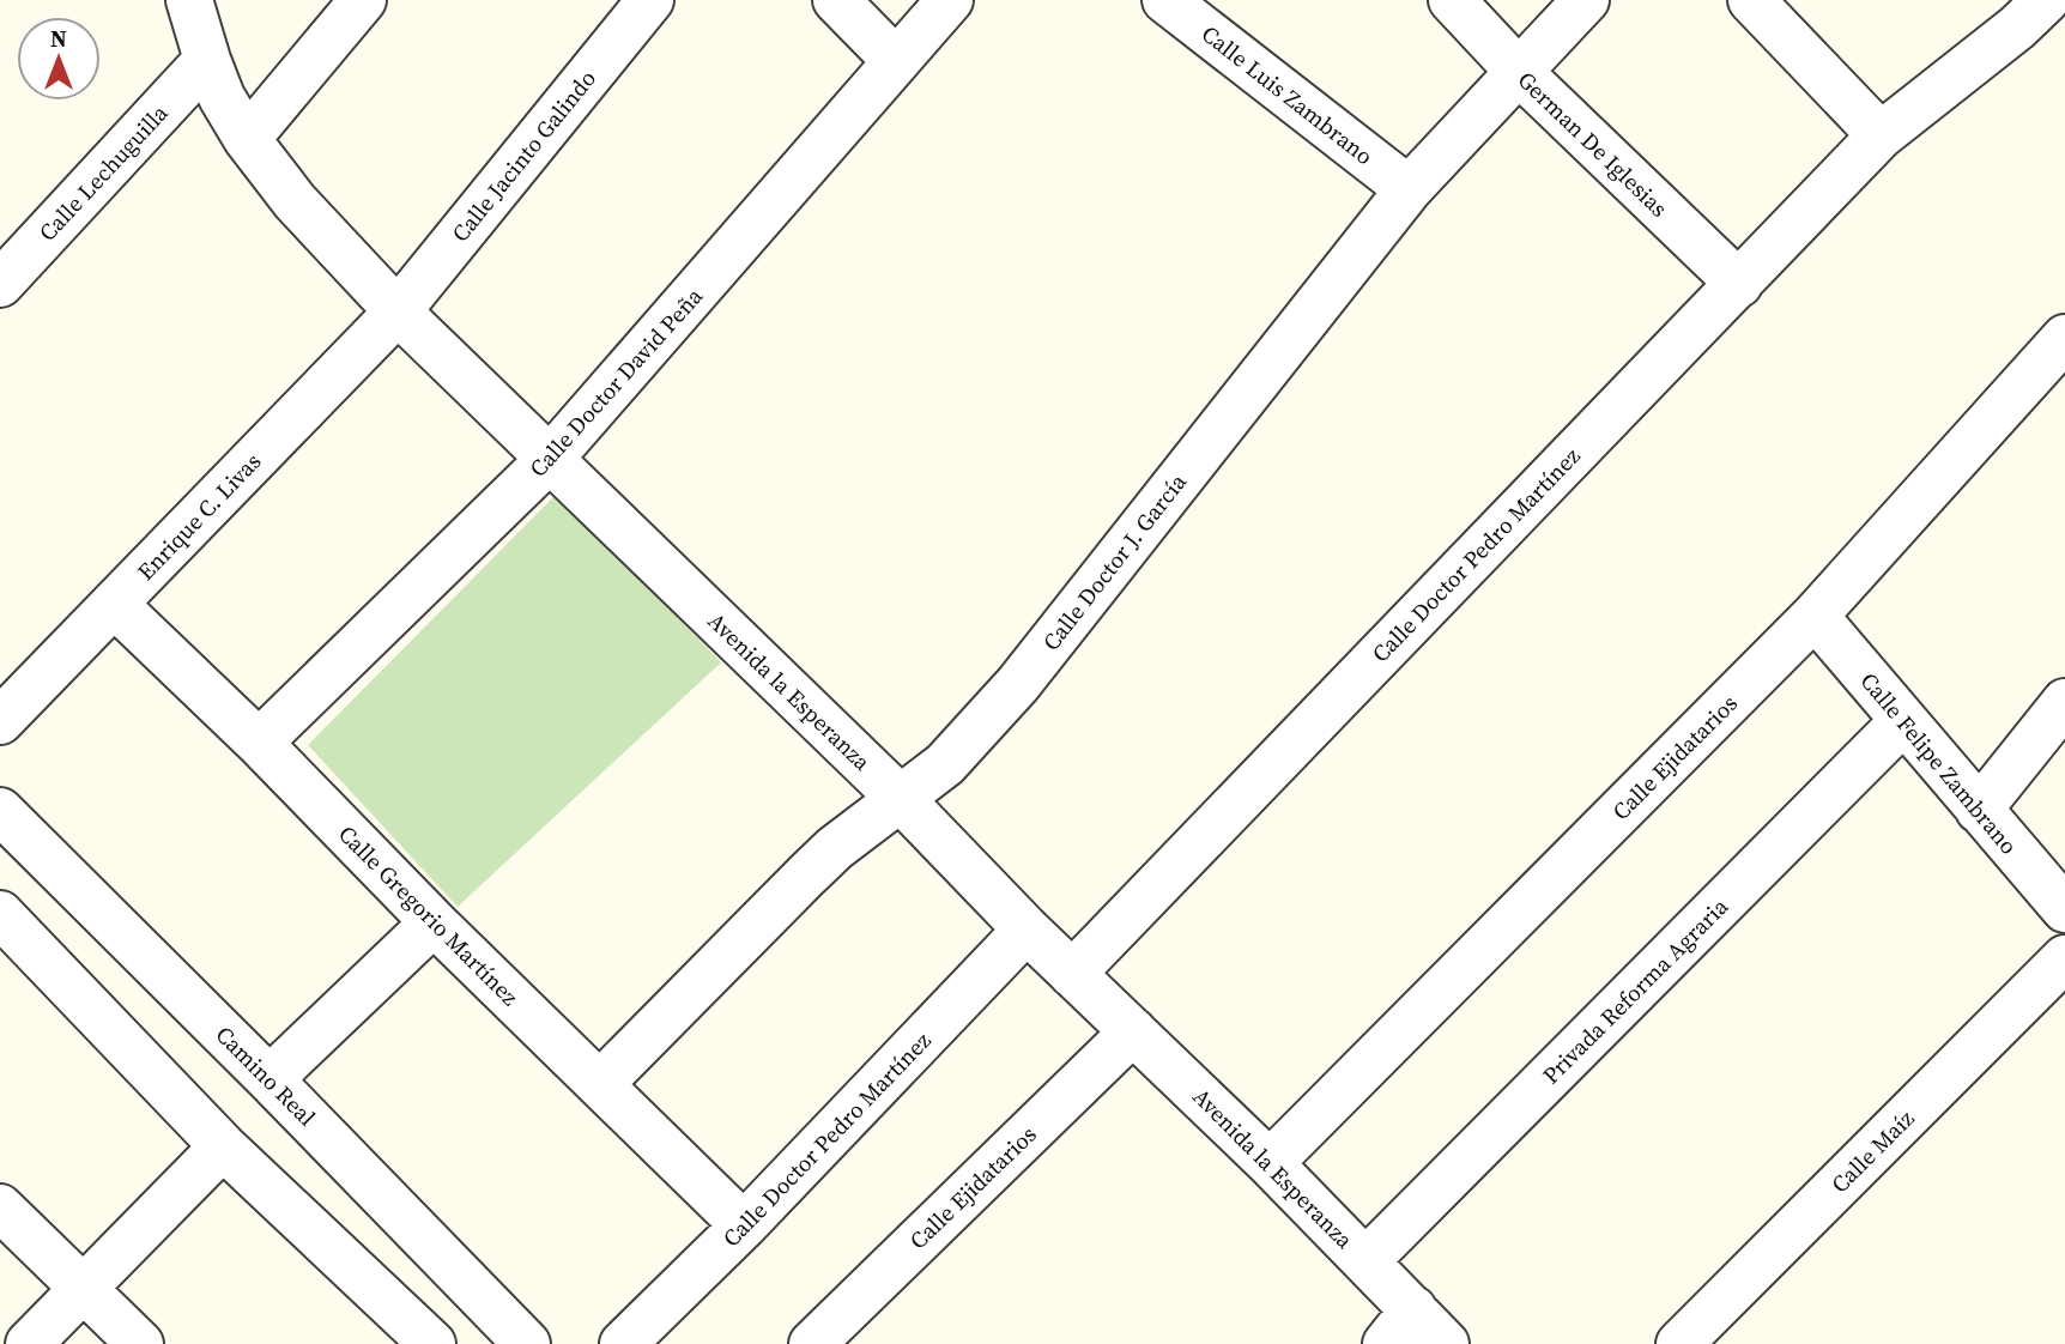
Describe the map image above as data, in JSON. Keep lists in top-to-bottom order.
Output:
{
  "streets": {
    "street": [
      "Calle Luis Zambrano",
      "German De Iglesias",
      "Calle Jacinto Galindo",
      "Calle Lechuguilla",
      "Calle Doctor David Peña",
      "Enrique C. Livas",
      "Calle Doctor Pedro Martínez",
      "Calle Doctor J. García",
      "Avenida la Esperanza",
      "Calle Ejidatarios",
      "Calle Felipe Zambrano",
      "Calle Gregorio Martínez",
      "Privada Reforma Agraria",
      "Camino Real",
      "Calle Maíz"
    ]
  },
  "crossings": [
    ["Calle Luis Zambrano", "Calle Doctor J. García"],
    ["German De Iglesias", "Calle Doctor Pedro Martínez"],
    ["German De Iglesias", "Calle Doctor J. García"],
    ["Calle Jacinto Galindo", "Enrique C. Livas"],
    ["Calle Jacinto Galindo", "Avenida la Esperanza"],
    ["Calle Lechuguilla", "Avenida la Esperanza"],
    ["Calle Doctor David Peña", "Avenida la Esperanza"],
    ["Calle Doctor David Peña", "Calle Gregorio Martínez"],
    ["Enrique C. Livas", "Avenida la Esperanza"],
    ["Enrique C. Livas", "Calle Gregorio Martínez"],
    ["Calle Doctor Pedro Martínez", "Avenida la Esperanza"],
    ["Calle Doctor Pedro Martínez", "Calle Gregorio Martínez"],
    ["Calle Doctor J. García", "Avenida la Esperanza"],
    ["Calle Doctor J. García", "Calle Gregorio Martínez"],
    ["Avenida la Esperanza", "Calle Ejidatarios"],
    ["Avenida la Esperanza", "Privada Reforma Agraria"],
    ["Calle Ejidatarios", "Calle Felipe Zambrano"],
    ["Calle Felipe Zambrano", "Privada Reforma Agraria"]
  ],
  "north": "top"
}
